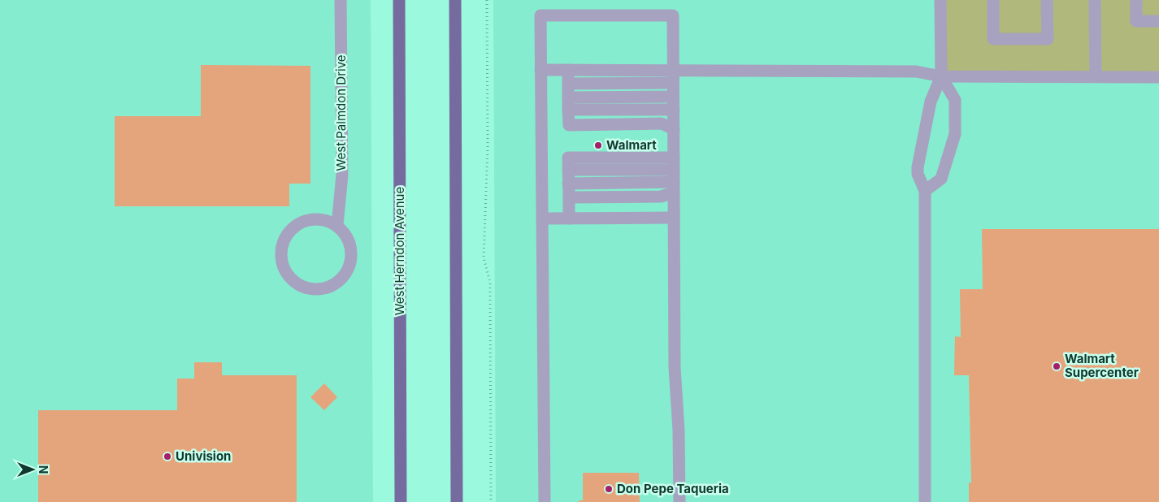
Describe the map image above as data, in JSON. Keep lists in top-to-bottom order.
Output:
{
  "streets": {
    "main road": ["West Herndon Avenue"],
    "lane": ["West Palmdon Drive"]
  },
  "places": [
    "Walmart",
    "Walmart Supercenter",
    "Univision",
    "Don Pepe Taqueria"
  ],
  "north": "right"
}
